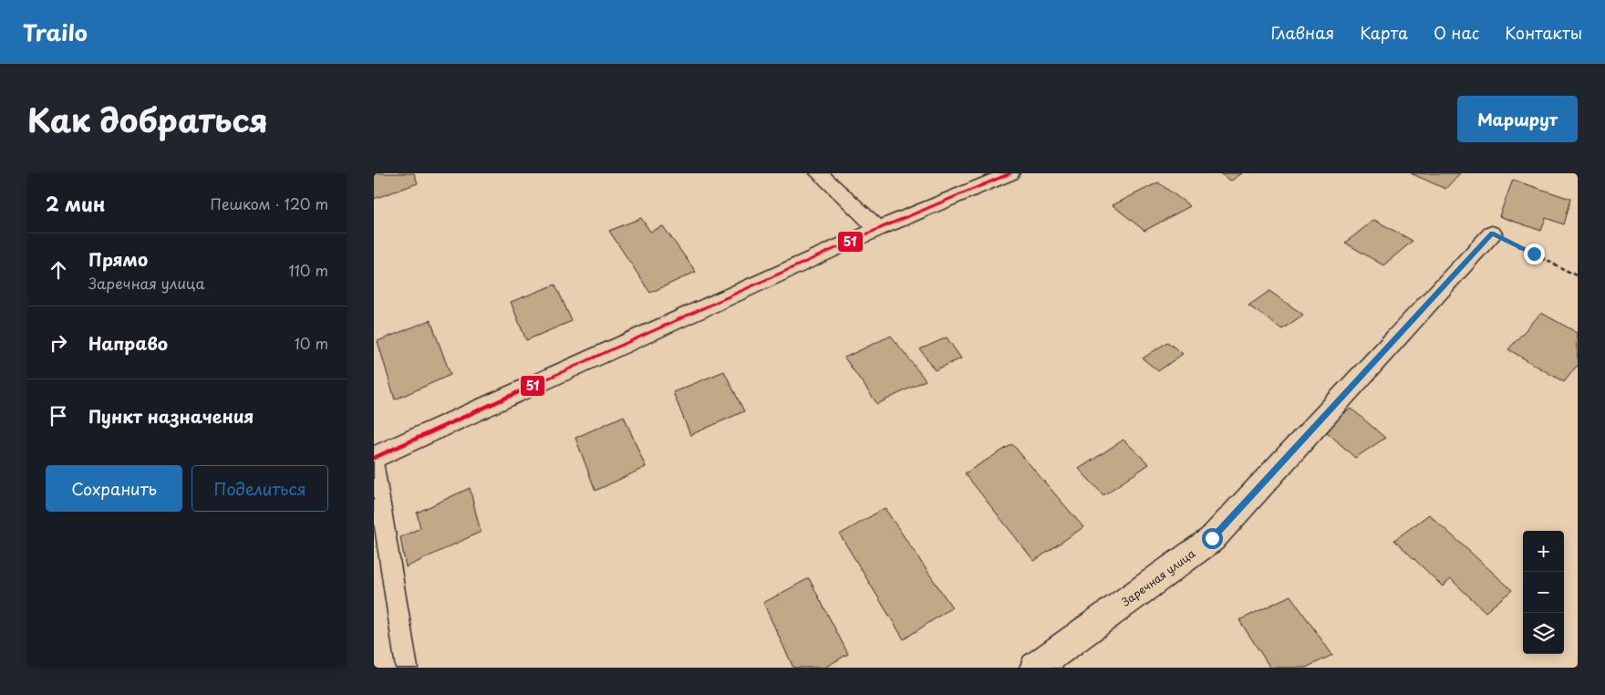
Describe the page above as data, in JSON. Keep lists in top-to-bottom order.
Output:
{
  "streets": {
    "street": ["Заречная улица"]
  },
  "lines": ["transit line 51"],
  "page": {
    "header": "Trailo",
    "nav": [
      "Главная",
      "Карта",
      "О нас",
      "Контакты"
    ],
    "title": "Как добраться",
    "buttons": [
      "Маршрут",
      ["Сохранить", "Поделиться"]
    ],
    "heading": ["2 мин", "Пешком · 120 m"],
    "list": [
      ["Прямо", "Заречная улица", "110 m"],
      ["Направо", "10 m"],
      "Пункт назначения"
    ],
    "map_buttons": ["+", "−"]
  }
}
